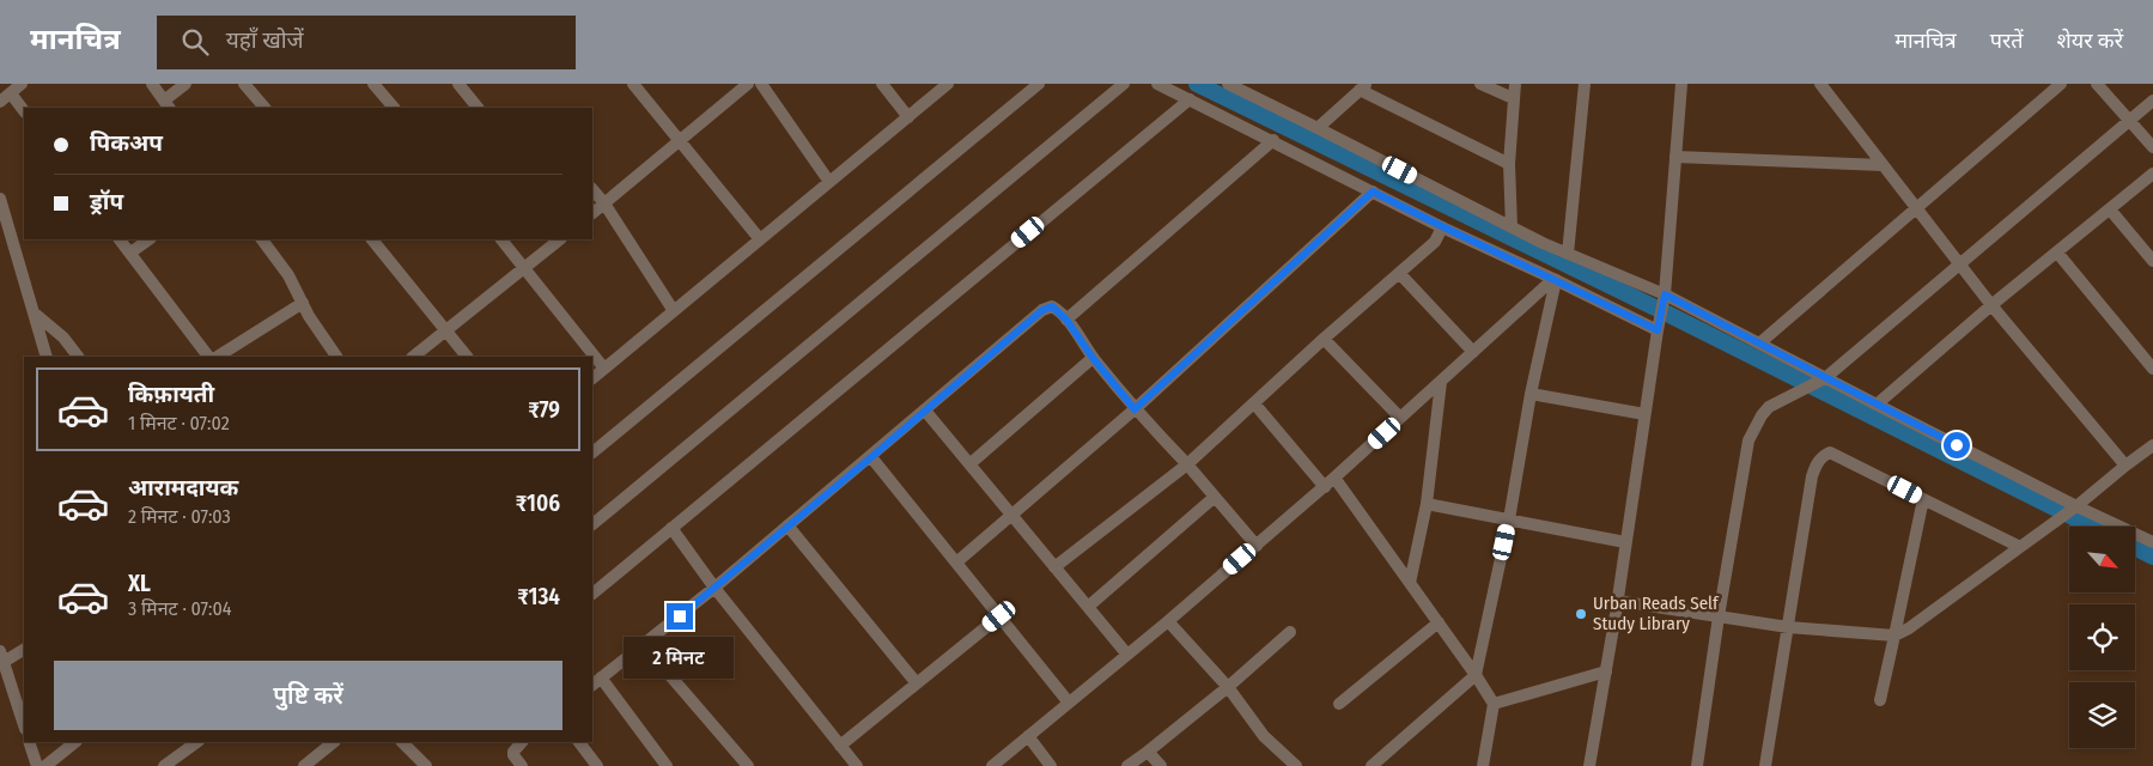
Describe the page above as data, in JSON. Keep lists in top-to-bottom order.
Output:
{
  "places": ["Urban Reads Self Study Library"],
  "north": "bottom right",
  "page": {
    "header": "मानचित्र",
    "search": "यहाँ खोजें",
    "nav": ["मानचित्र", "परतें", "शेयर करें"],
    "banner": ["पिकअप", "ड्रॉप"],
    "list": [
      {
        "name": "किफ़ायती",
        "note": "1 मिनट · 07:02",
        "value": "₹79"
      },
      {
        "name": "आरामदायक",
        "note": "2 मिनट · 07:03",
        "value": "₹106"
      },
      {
        "name": "XL",
        "note": "3 मिनट · 07:04",
        "value": "₹134"
      }
    ],
    "bubble": "2 मिनट",
    "buttons": "पुष्टि करें"
  }
}
